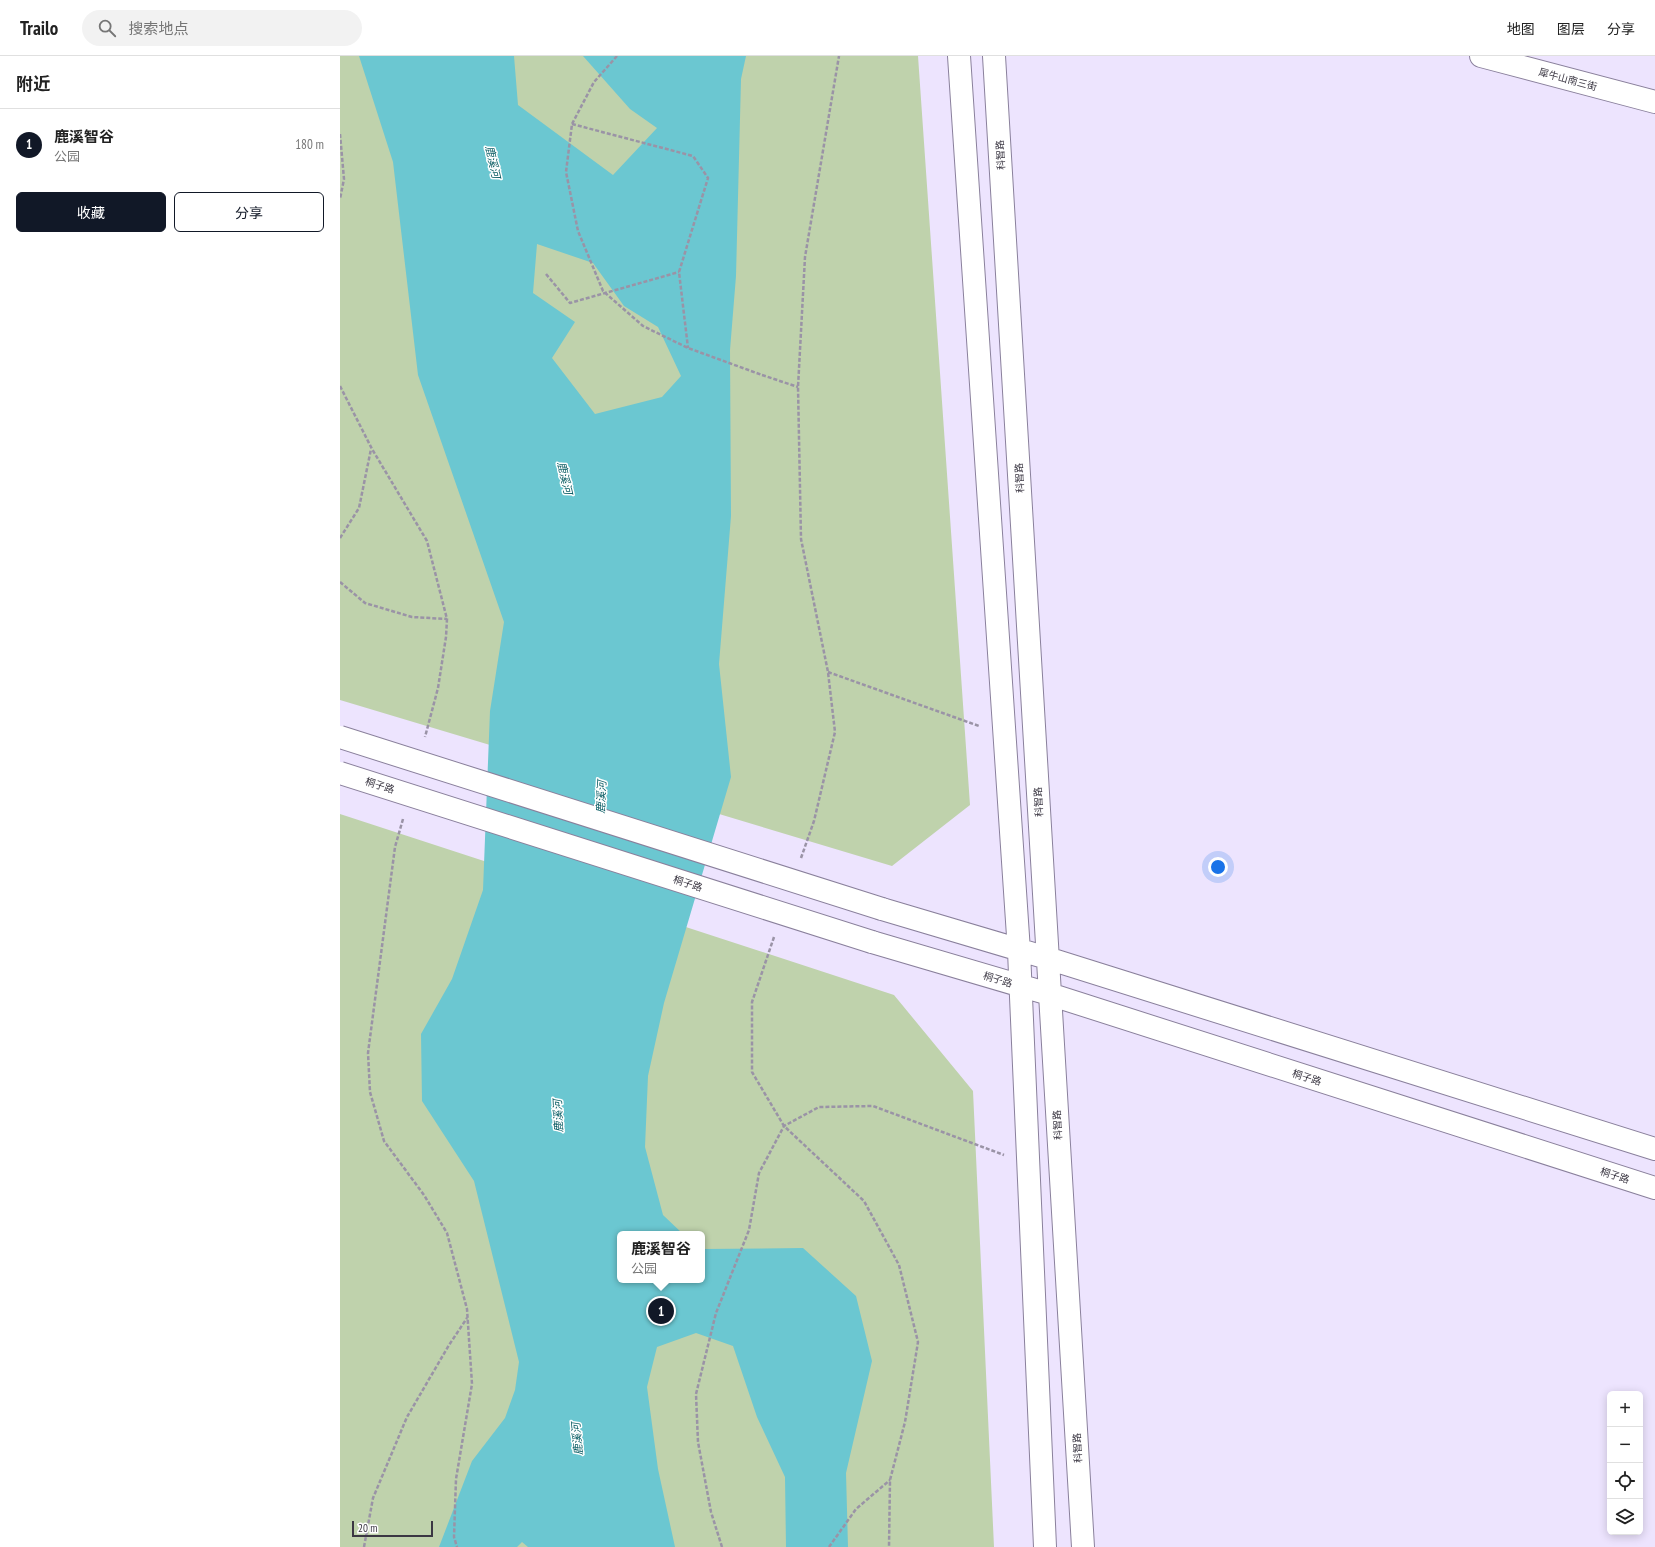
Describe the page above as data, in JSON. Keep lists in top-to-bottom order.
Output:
{
  "streets": {
    "main road": ["犀牛山南三街", "科智路", "桐子路"]
  },
  "crossings": [
    ["科智路", "桐子路"]
  ],
  "water": ["鹿溪河"],
  "scale_bar": "20 m",
  "page": {
    "header": "Trailo",
    "search": "搜索地点",
    "nav": ["地图", "图层", "分享"],
    "heading": "附近",
    "list": [
      {
        "mark": "1",
        "name": "鹿溪智谷",
        "note": "公园",
        "value": "180 m"
      }
    ],
    "buttons": ["收藏", "分享"],
    "popup": ["鹿溪智谷", "公园"],
    "pins": "1",
    "map_buttons": ["+", "−"],
    "scale": "20 m"
  }
}
